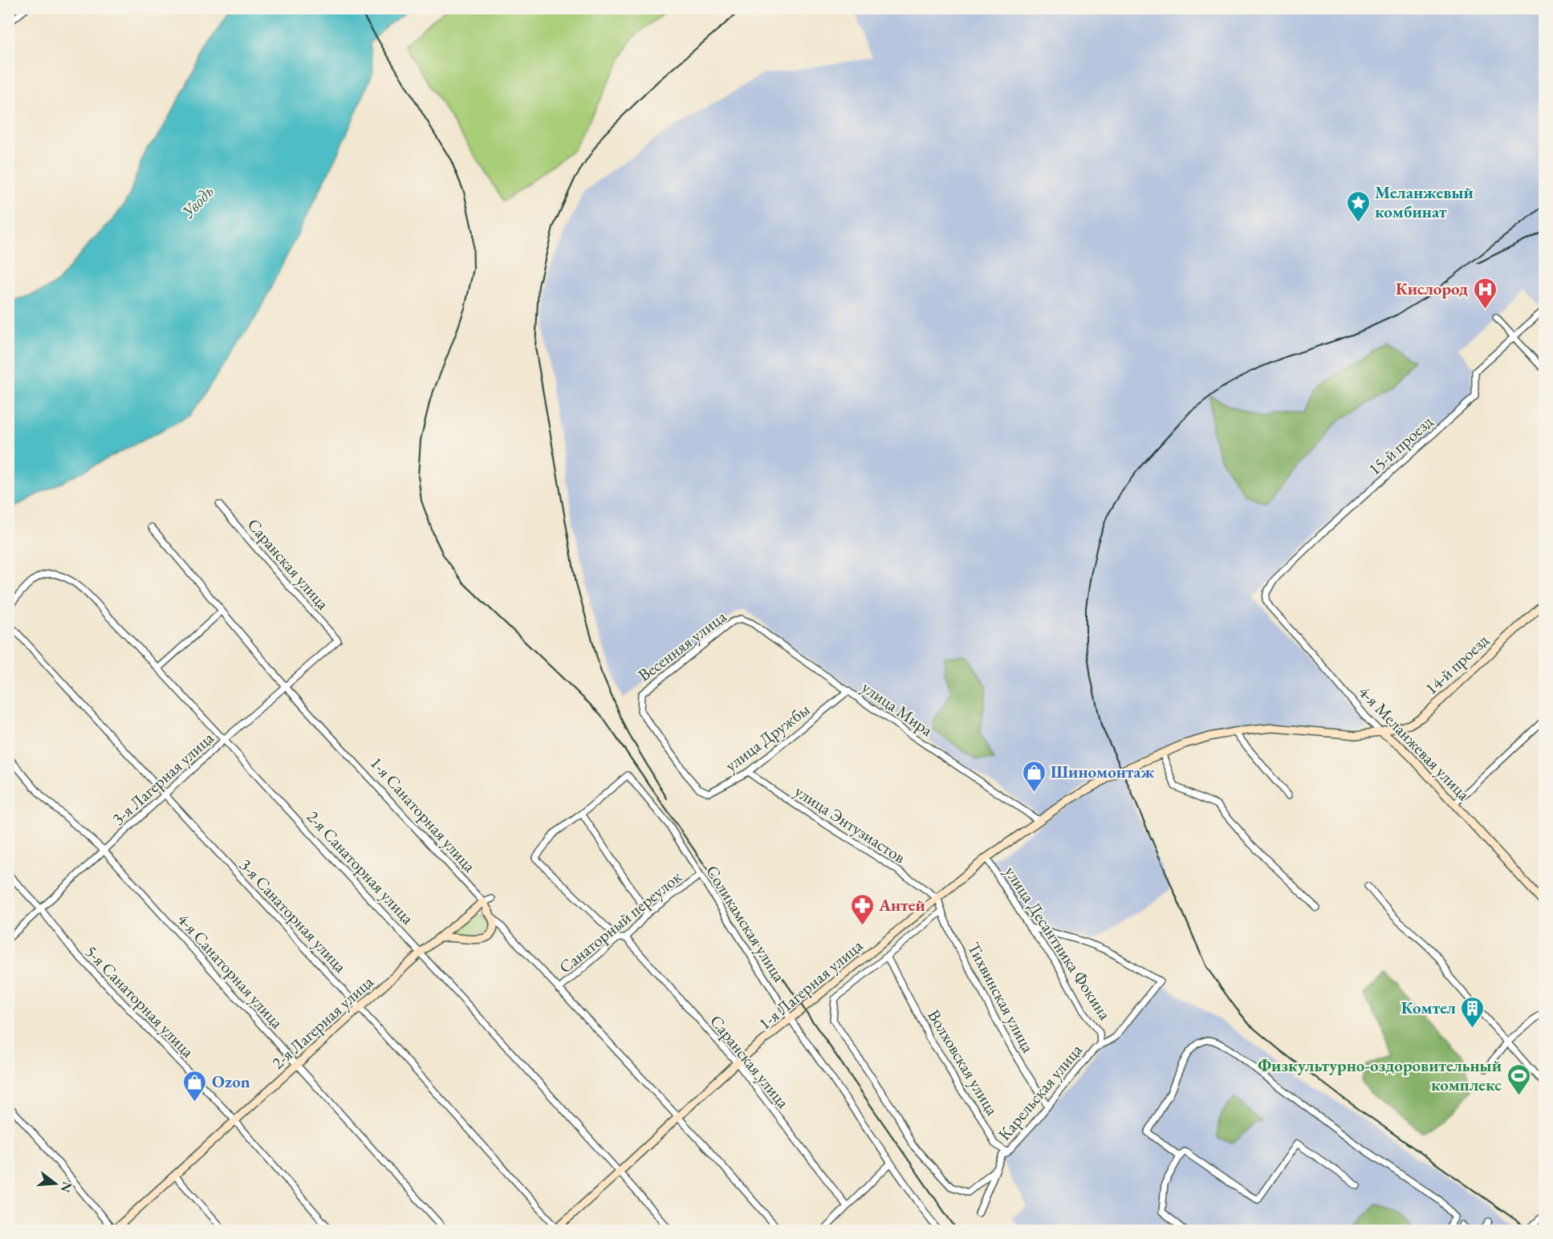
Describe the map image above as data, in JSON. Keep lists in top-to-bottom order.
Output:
{
  "streets": {
    "main road": [
      "14-й проезд",
      "4-я Меланжевая улица",
      "1-я Санаторная улица",
      "1-я Лагерная улица",
      "2-я Лагерная улица"
    ],
    "street": [
      "15-й проезд",
      "Саранская улица",
      "Весенняя улица",
      "улица Мира",
      "улица Дружбы",
      "3-я Лагерная улица",
      "улица Энтузиастов",
      "2-я Санаторная улица",
      "3-я Санаторная улица",
      "Санаторный переулок",
      "Соликамская улица",
      "улица Десантника Фокина",
      "4-я Санаторная улица",
      "Тихвинская улица",
      "5-я Санаторная улица",
      "Волховская улица",
      "Карельская улица"
    ]
  },
  "crossings": [
    ["15-й проезд", "4-я Меланжевая улица"],
    ["Саранская улица", "3-я Лагерная улица"],
    ["Саранская улица", "Санаторный переулок"],
    ["Саранская улица", "1-я Лагерная улица"],
    ["Весенняя улица", "улица Мира"],
    ["Весенняя улица", "улица Дружбы"],
    ["14-й проезд", "4-я Меланжевая улица"],
    ["14-й проезд", "1-я Лагерная улица"],
    ["улица Мира", "улица Дружбы"],
    ["улица Мира", "1-я Лагерная улица"],
    ["улица Дружбы", "улица Энтузиастов"],
    ["4-я Меланжевая улица", "1-я Лагерная улица"],
    ["3-я Лагерная улица", "1-я Санаторная улица"],
    ["3-я Лагерная улица", "2-я Санаторная улица"],
    ["3-я Лагерная улица", "3-я Санаторная улица"],
    ["3-я Лагерная улица", "4-я Санаторная улица"],
    ["3-я Лагерная улица", "5-я Санаторная улица"],
    ["1-я Санаторная улица", "Санаторный переулок"],
    ["1-я Санаторная улица", "1-я Лагерная улица"],
    ["1-я Санаторная улица", "2-я Лагерная улица"],
    ["улица Энтузиастов", "1-я Лагерная улица"],
    ["улица Энтузиастов", "Тихвинская улица"],
    ["2-я Санаторная улица", "1-я Лагерная улица"],
    ["2-я Санаторная улица", "2-я Лагерная улица"],
    ["3-я Санаторная улица", "1-я Лагерная улица"],
    ["3-я Санаторная улица", "2-я Лагерная улица"],
    ["Санаторный переулок", "Соликамская улица"],
    ["Соликамская улица", "1-я Лагерная улица"],
    ["улица Десантника Фокина", "1-я Лагерная улица"],
    ["улица Десантника Фокина", "Карельская улица"],
    ["4-я Санаторная улица", "2-я Лагерная улица"],
    ["1-я Лагерная улица", "Тихвинская улица"],
    ["Тихвинская улица", "Карельская улица"],
    ["5-я Санаторная улица", "2-я Лагерная улица"],
    ["Волховская улица", "Карельская улица"]
  ],
  "water": ["Уводь"],
  "places": {
    "place": ["Меланжевый комбинат"],
    "hospital": ["Кислород"],
    "shop": ["Шиномонтаж", "Ozon"],
    "pharmacy": ["Антей"],
    "building": ["Комтел"],
    "sports": ["Физкультурно-оздоровительный комплекс"]
  },
  "north": "right"
}
